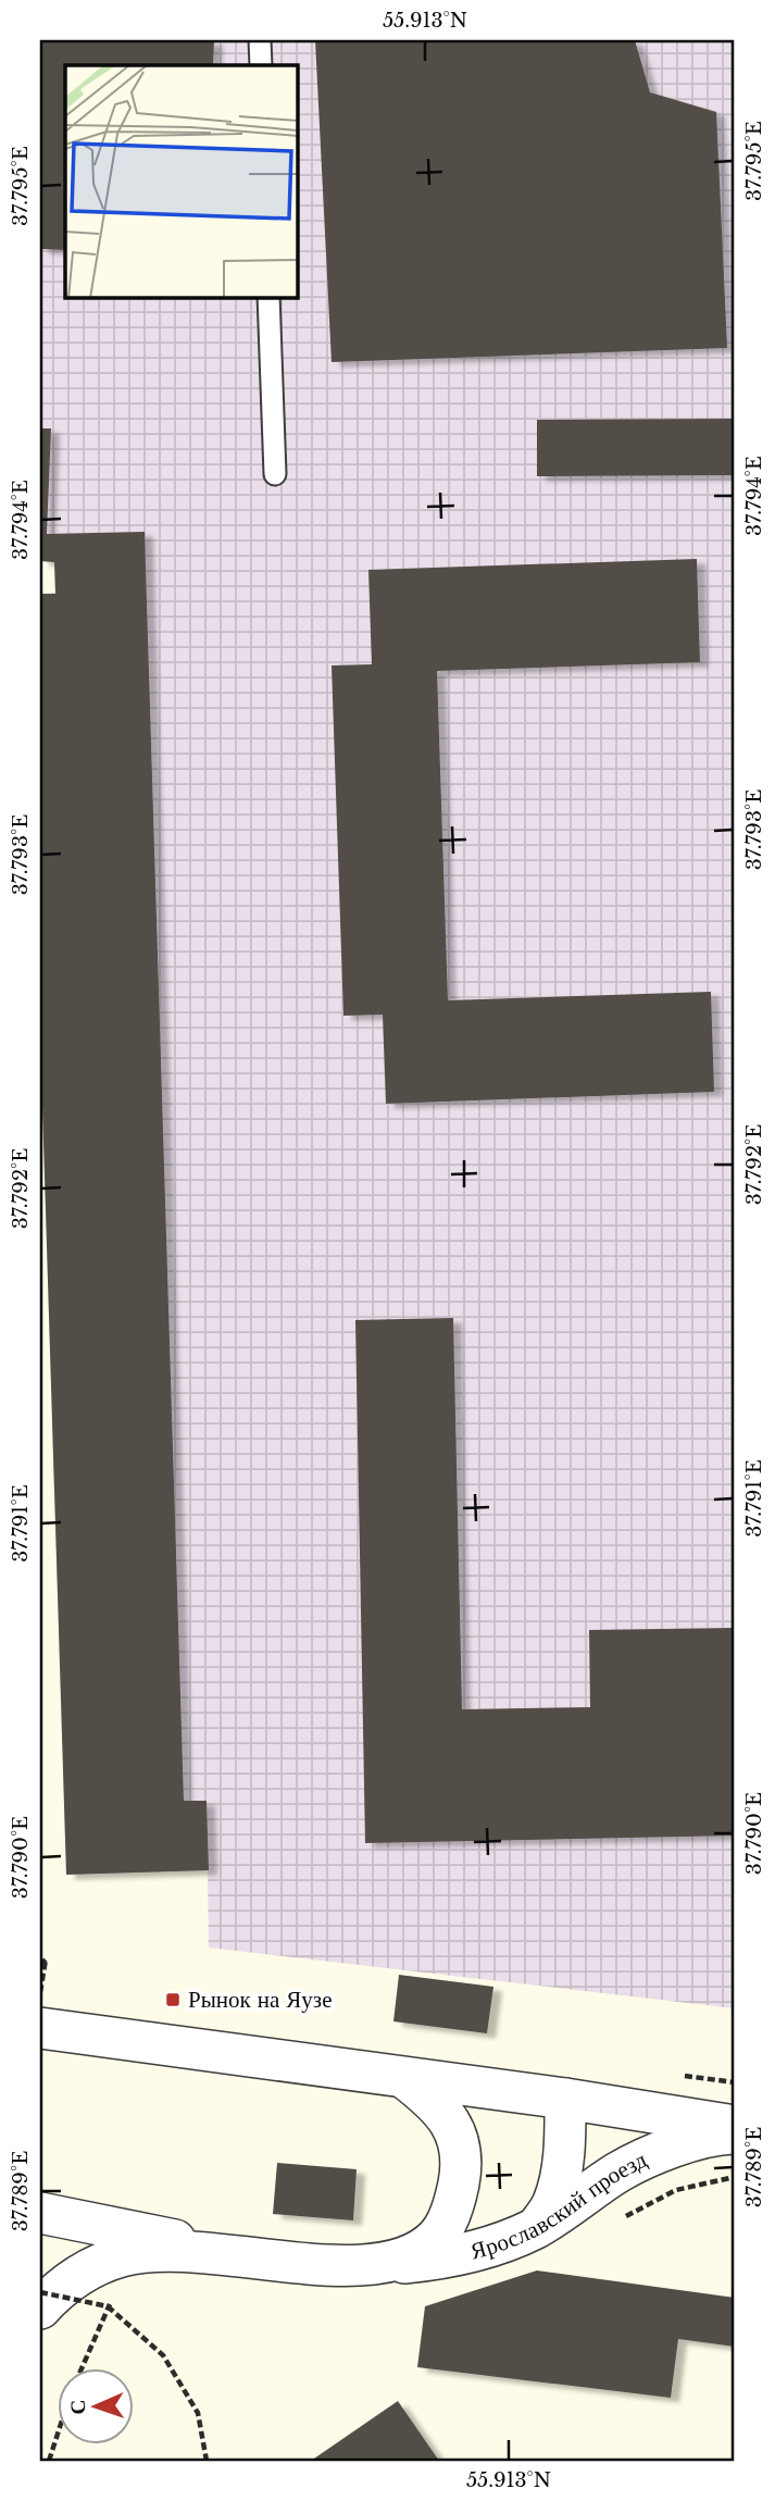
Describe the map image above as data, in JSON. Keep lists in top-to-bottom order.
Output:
{
  "streets": {
    "street": ["Ярославский проезд"]
  },
  "places": {
    "transit": ["Рынок на Яузе"]
  },
  "north": "left",
  "coordinates": [
    "55.913°N",
    "37.795°E",
    "37.794°E",
    "37.793°E",
    "37.792°E",
    "37.791°E",
    "37.790°E",
    "37.789°E"
  ]
}
